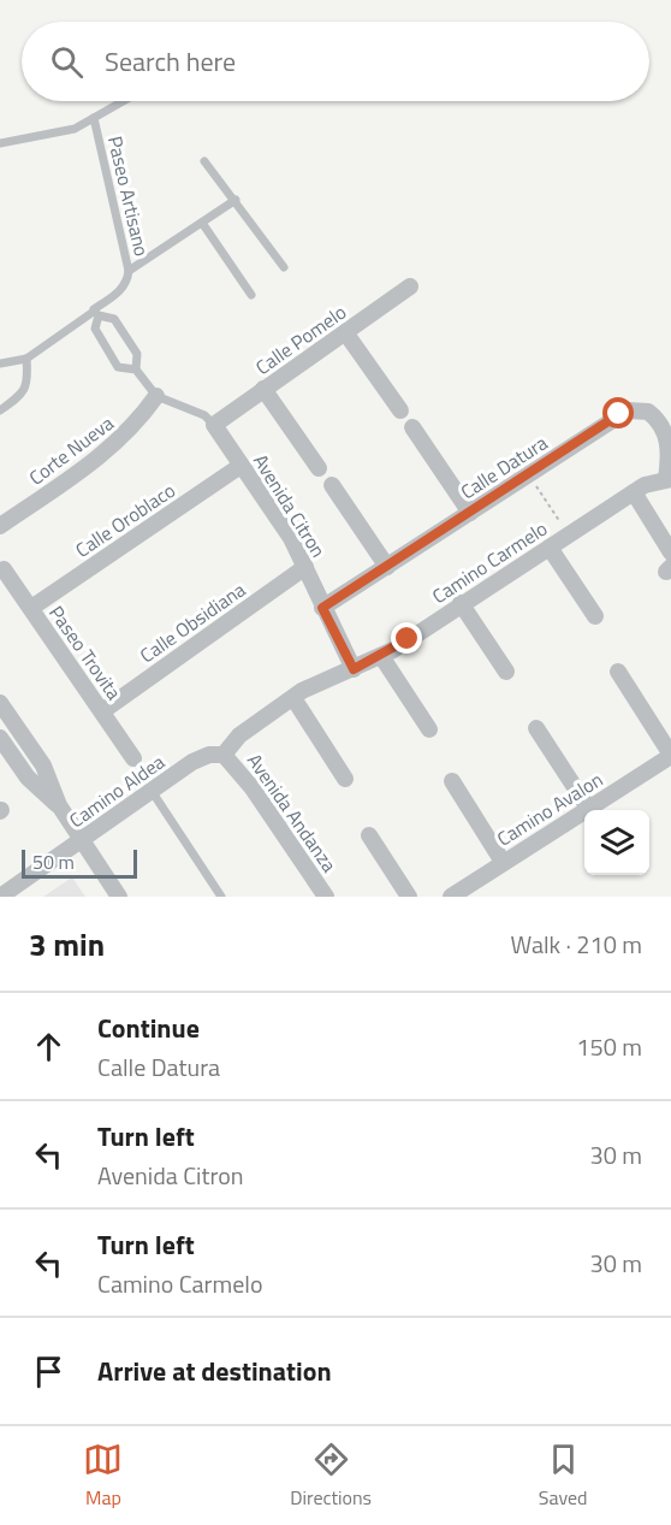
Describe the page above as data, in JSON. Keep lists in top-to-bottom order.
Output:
{
  "streets": {
    "street": [
      "Calle Pomelo",
      "Corte Nueva",
      "Calle Datura",
      "Avenida Citron",
      "Calle Oroblaco",
      "Camino Carmelo",
      "Calle Obsidiana",
      "Paseo Trovita",
      "Camino Aldea",
      "Camino Avalon",
      "Avenida Andanza"
    ],
    "lane": ["Paseo Artisano"]
  },
  "crossings": [
    ["Calle Pomelo", "Avenida Citron"],
    ["Corte Nueva", "Avenida Citron"],
    ["Calle Datura", "Avenida Citron"],
    ["Calle Datura", "Camino Carmelo"],
    ["Avenida Citron", "Calle Oroblaco"],
    ["Avenida Citron", "Camino Carmelo"],
    ["Avenida Citron", "Calle Obsidiana"],
    ["Calle Oroblaco", "Paseo Trovita"],
    ["Camino Carmelo", "Camino Aldea"],
    ["Camino Carmelo", "Avenida Andanza"],
    ["Calle Obsidiana", "Paseo Trovita"],
    ["Camino Aldea", "Avenida Andanza"]
  ],
  "scale_bar": "50 m",
  "page": {
    "search": "Search here",
    "scale": "50 m",
    "heading": ["3 min", "Walk · 210 m"],
    "list": [
      ["Continue", "Calle Datura", "150 m"],
      ["Turn left", "Avenida Citron", "30 m"],
      ["Turn left", "Camino Carmelo", "30 m"],
      "Arrive at destination"
    ],
    "nav": ["Map", "Directions", "Saved"]
  }
}
